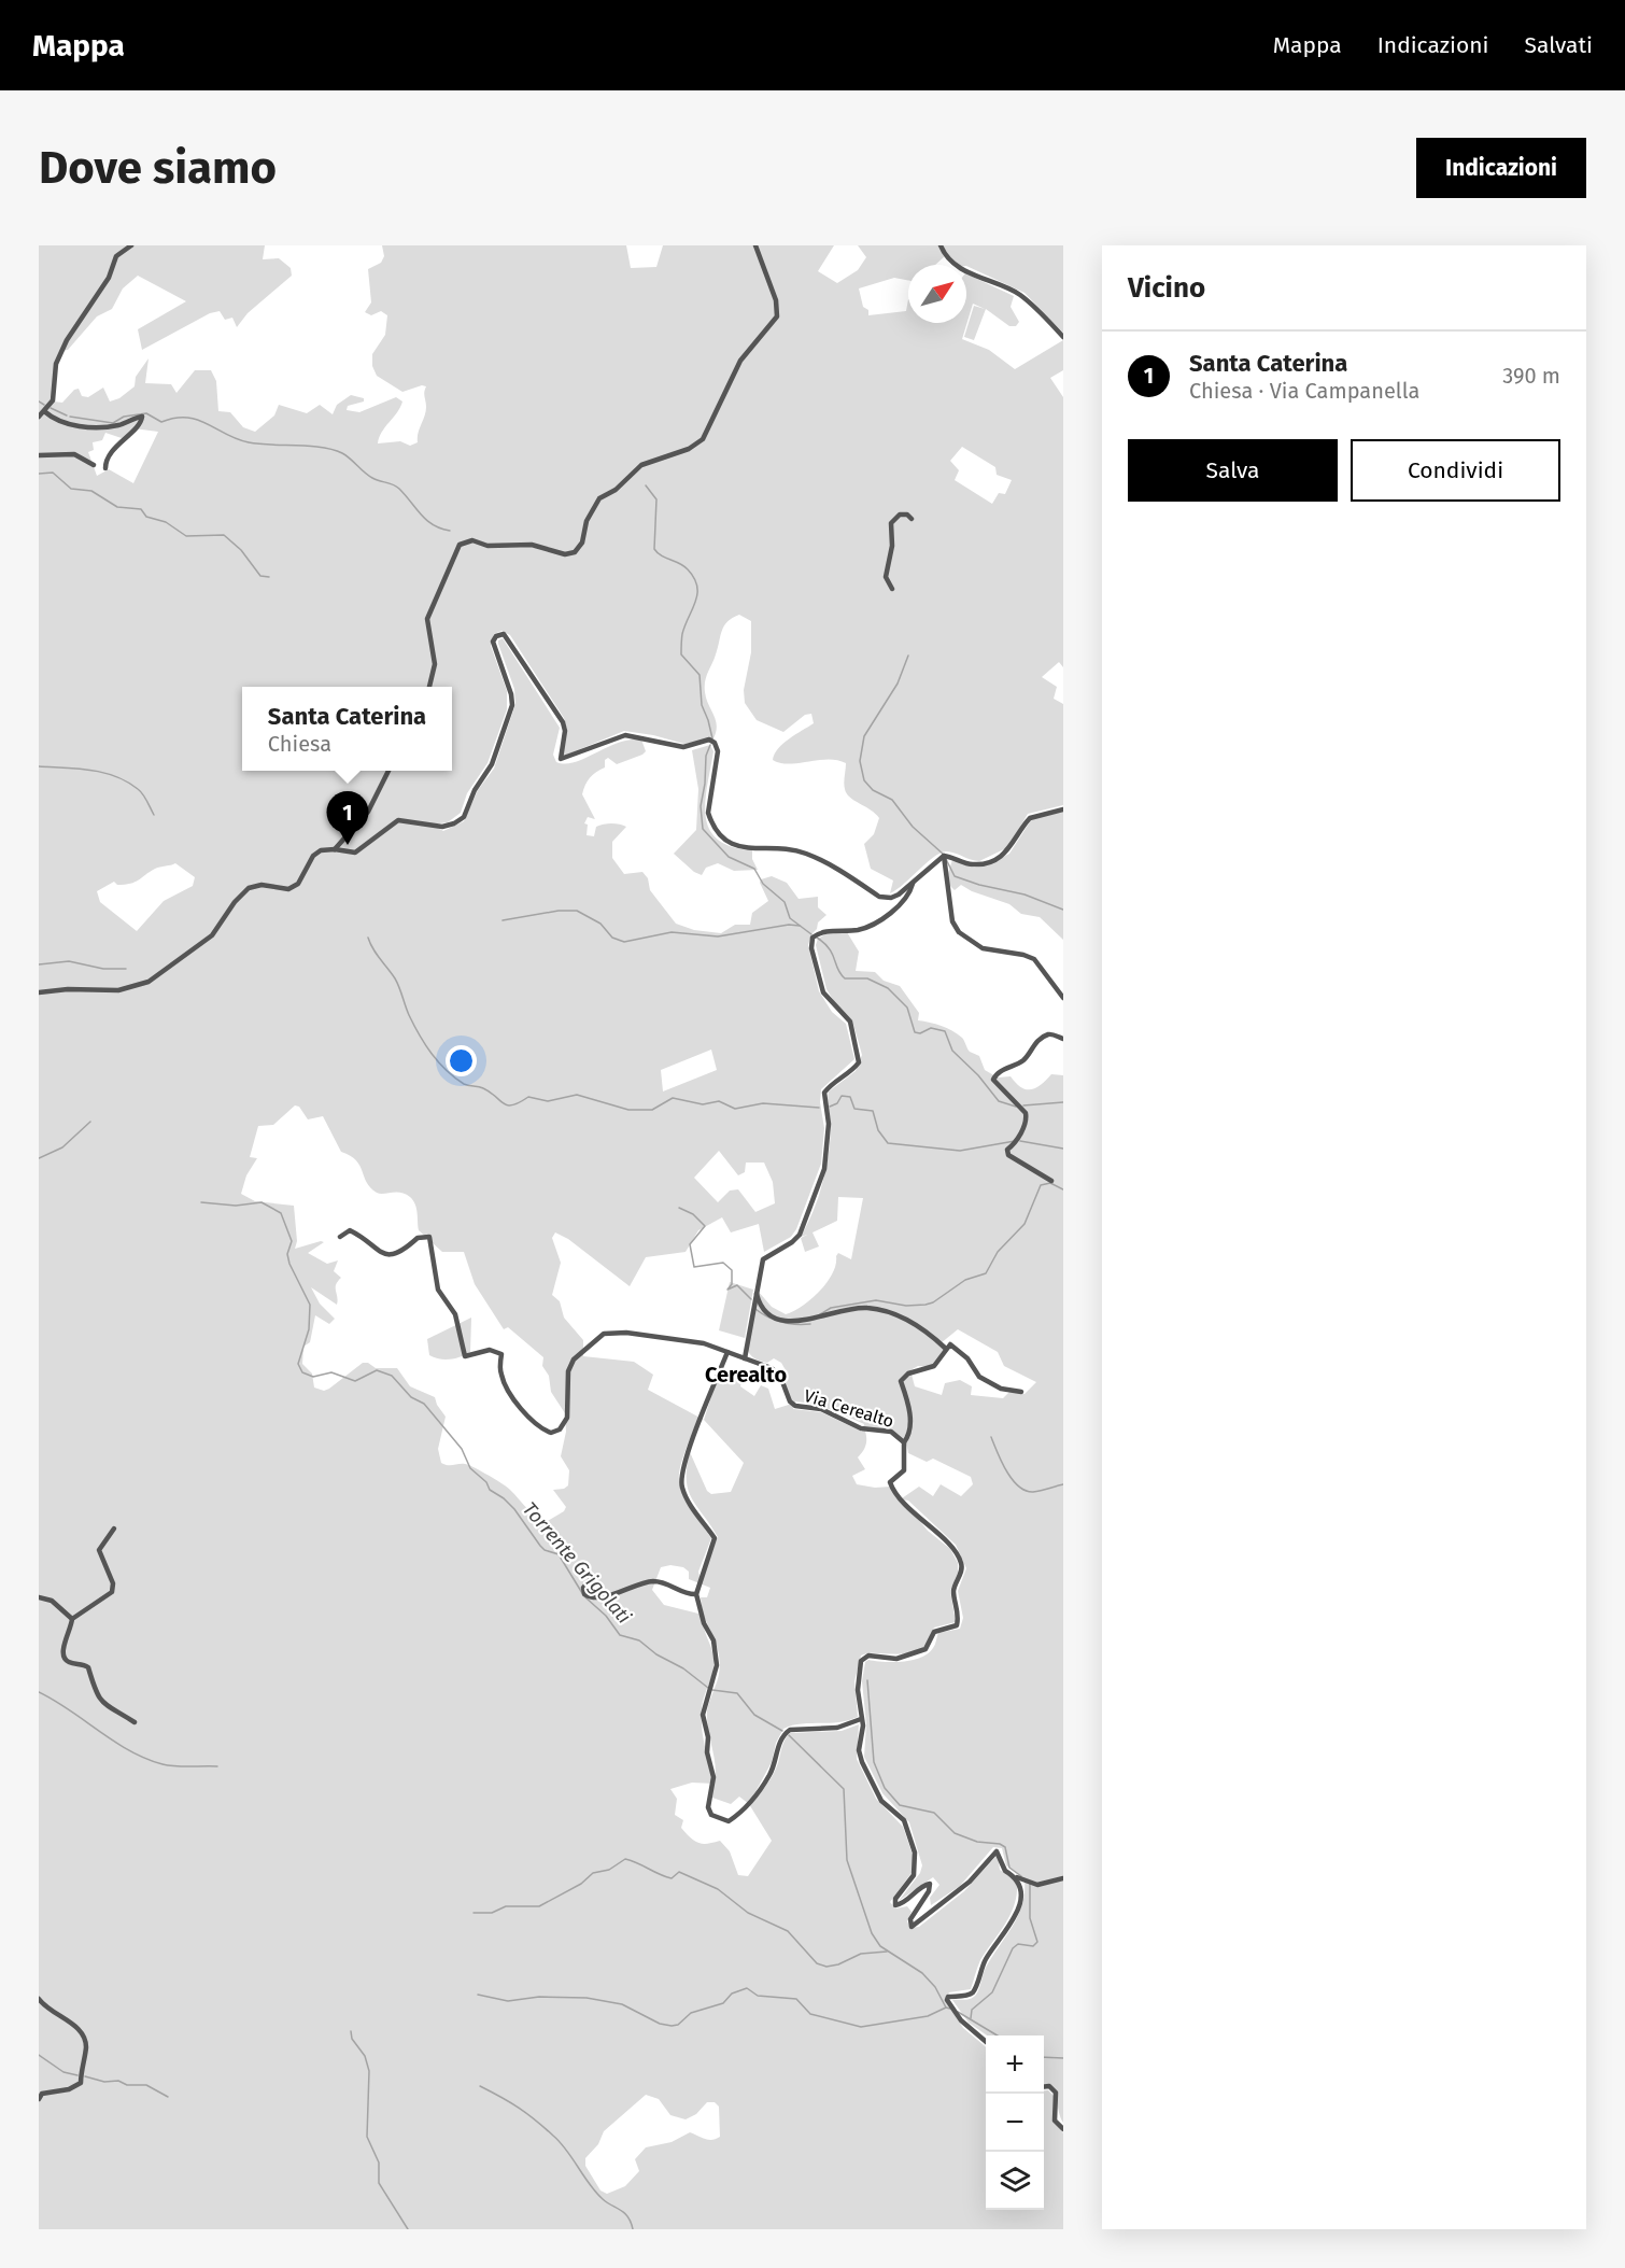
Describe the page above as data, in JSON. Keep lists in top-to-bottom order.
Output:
{
  "streets": {
    "street": ["Via Cerealto"]
  },
  "districts": ["Cerealto"],
  "water": ["Torrente Grigolati"],
  "north": "top right",
  "page": {
    "header": "Mappa",
    "nav": ["Mappa", "Indicazioni", "Salvati"],
    "buttons": [
      "Indicazioni",
      ["Salva", "Condividi"]
    ],
    "title": "Dove siamo",
    "heading": "Vicino",
    "list": [
      {
        "mark": "1",
        "name": "Santa Caterina",
        "note": "Chiesa · Via Campanella",
        "value": "390 m"
      }
    ],
    "popup": ["Santa Caterina", "Chiesa"],
    "pins": "1",
    "map_buttons": ["+", "−"]
  }
}
